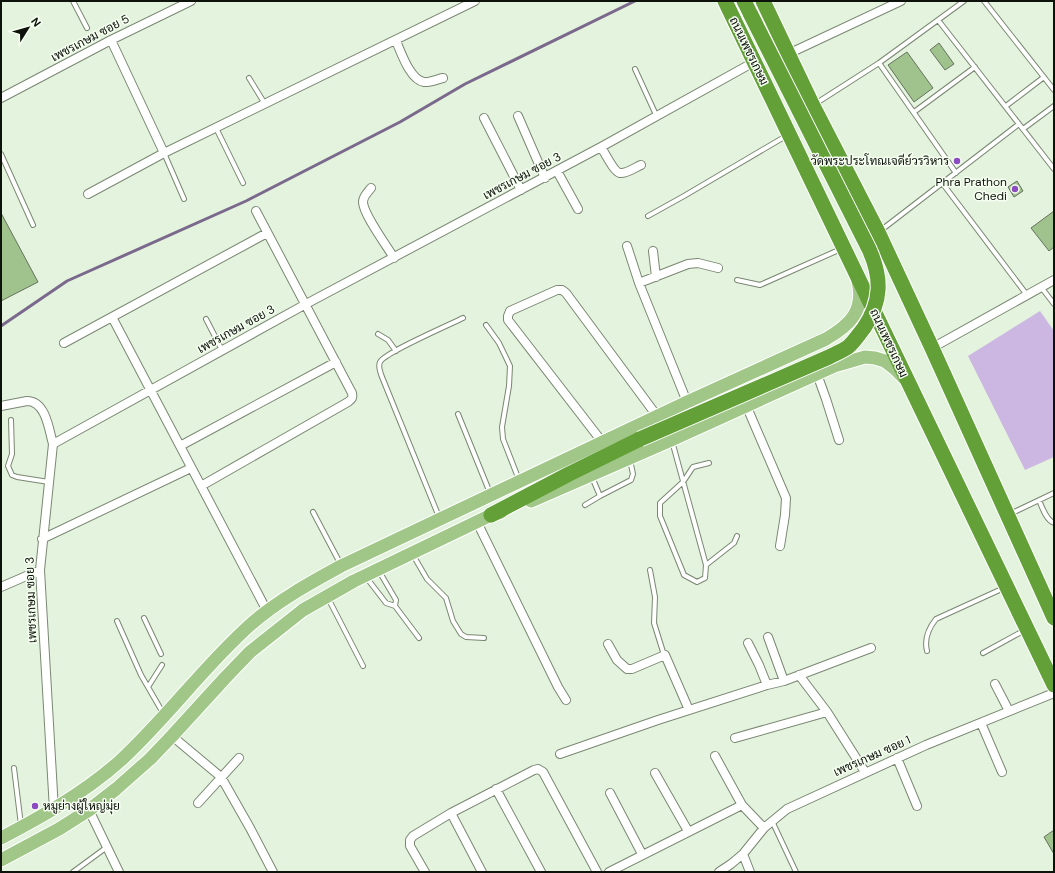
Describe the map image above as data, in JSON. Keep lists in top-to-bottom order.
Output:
{
  "streets": {
    "highway": ["ถนนเพชรเกษม"],
    "street": ["เพชรเกษม ซอย 5", "เพชรเกษม ซอย 3", "เพชรเกษม ซอย 1"]
  },
  "crossings": [
    ["ถนนเพชรเกษม", "เพชรเกษม ซอย 3"]
  ],
  "places": ["วัดพระประโทณเจดีย์วรวิหาร", "Phra Prathon Chedi", "หมูย่างผู้ใหญ่มุ่ย"],
  "north": "top right"
}
